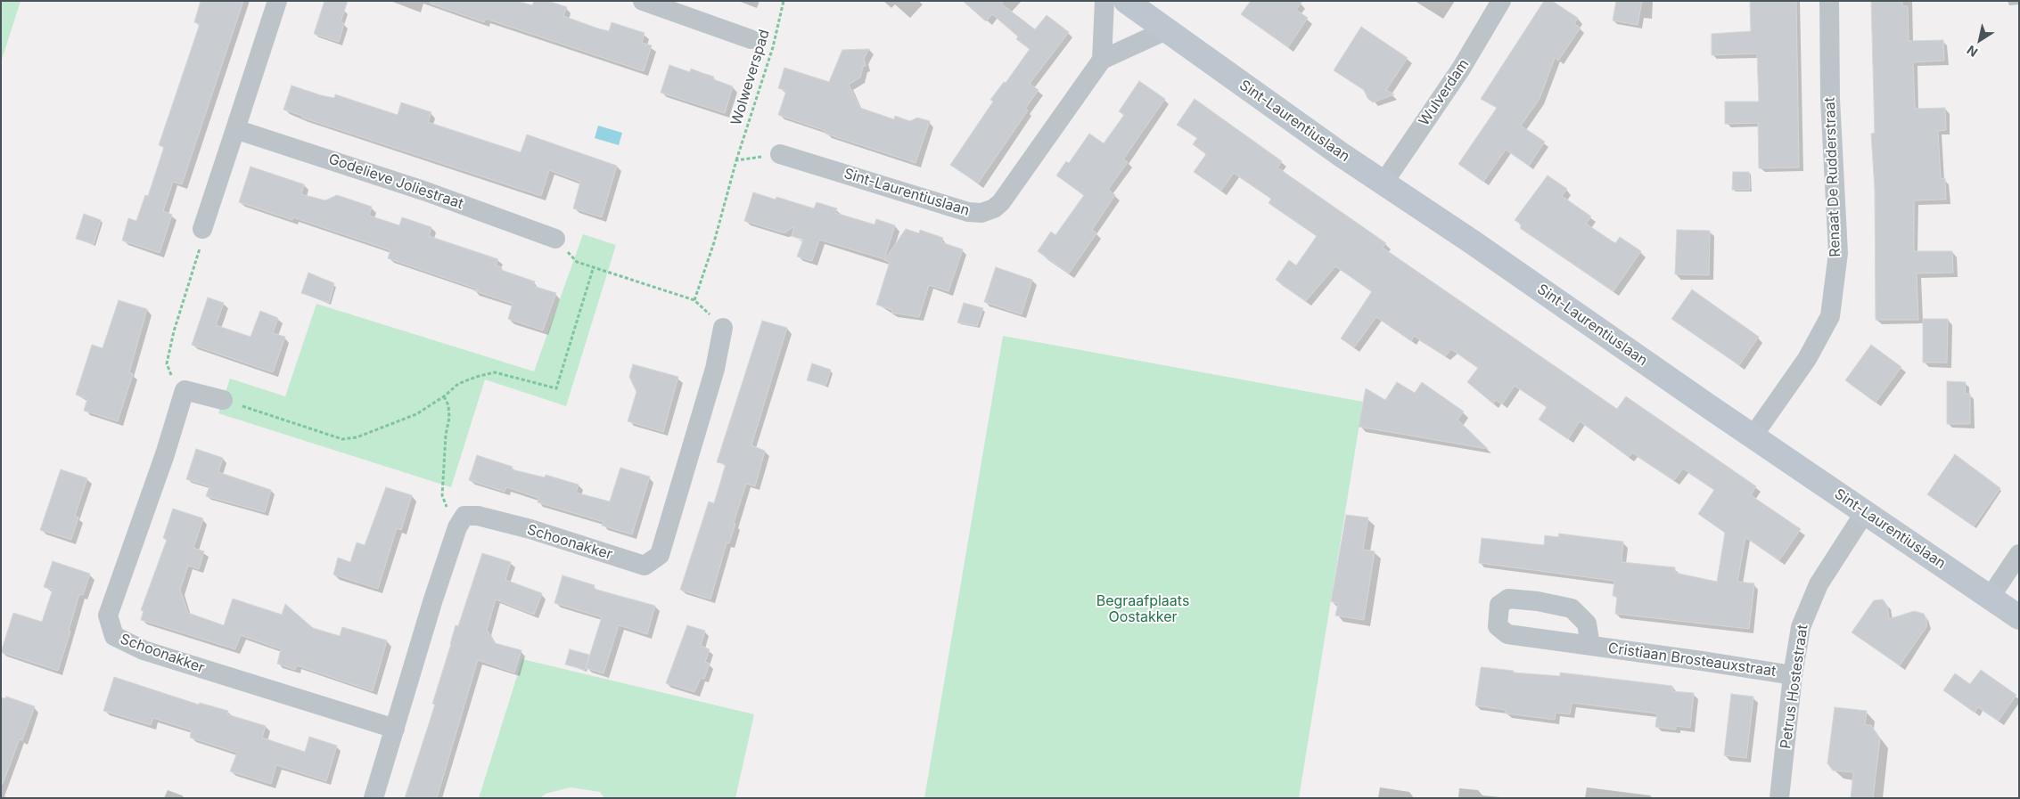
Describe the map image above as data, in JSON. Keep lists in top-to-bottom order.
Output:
{
  "streets": {
    "street": [
      "Wulverdam",
      "Sint-Laurentiuslaan",
      "Renaat De Rudderstraat",
      "Godelieve Joliestraat",
      "Schoonakker",
      "Cristiaan Brosteauxstraat",
      "Petrus Hostestraat"
    ],
    "path": ["Wolweverspad"]
  },
  "crossings": [
    ["Wulverdam", "Sint-Laurentiuslaan"],
    ["Sint-Laurentiuslaan", "Renaat De Rudderstraat"],
    ["Sint-Laurentiuslaan", "Petrus Hostestraat"],
    ["Cristiaan Brosteauxstraat", "Petrus Hostestraat"]
  ],
  "parks": ["Begraafplaats Oostakker"],
  "north": "bottom left"
}
